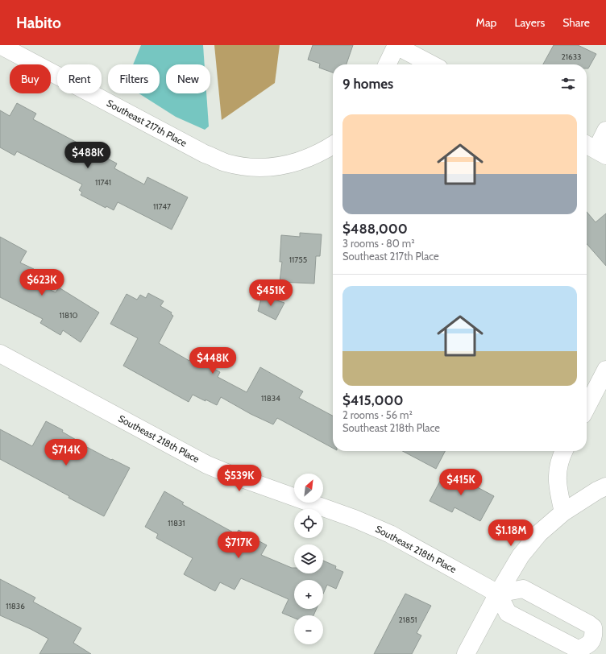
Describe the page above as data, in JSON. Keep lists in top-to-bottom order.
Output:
{
  "streets": {
    "street": ["Southeast 217th Place", "Southeast 218th Place"]
  },
  "house_numbers": [
    "21633",
    "11741",
    "11747",
    "11755",
    "11810",
    "11834",
    "11831",
    "11836",
    "21851"
  ],
  "north": "top right",
  "page": {
    "header": "Habito",
    "nav": ["Map", "Layers", "Share"],
    "chip": [
      "Buy",
      "Rent",
      "Filters",
      "New"
    ],
    "heading": "9 homes",
    "list": [
      {
        "name": "$488,000",
        "note": "3 rooms · 80 m² · Southeast 217th Place"
      },
      {
        "name": "$415,000",
        "note": "2 rooms · 56 m² · Southeast 218th Place"
      }
    ],
    "price": [
      "$488K",
      "$623K",
      "$451K",
      "$448K",
      "$714K",
      "$539K",
      "$415K",
      "$1.18M",
      "$717K"
    ],
    "map_buttons": ["+", "−"]
  }
}
